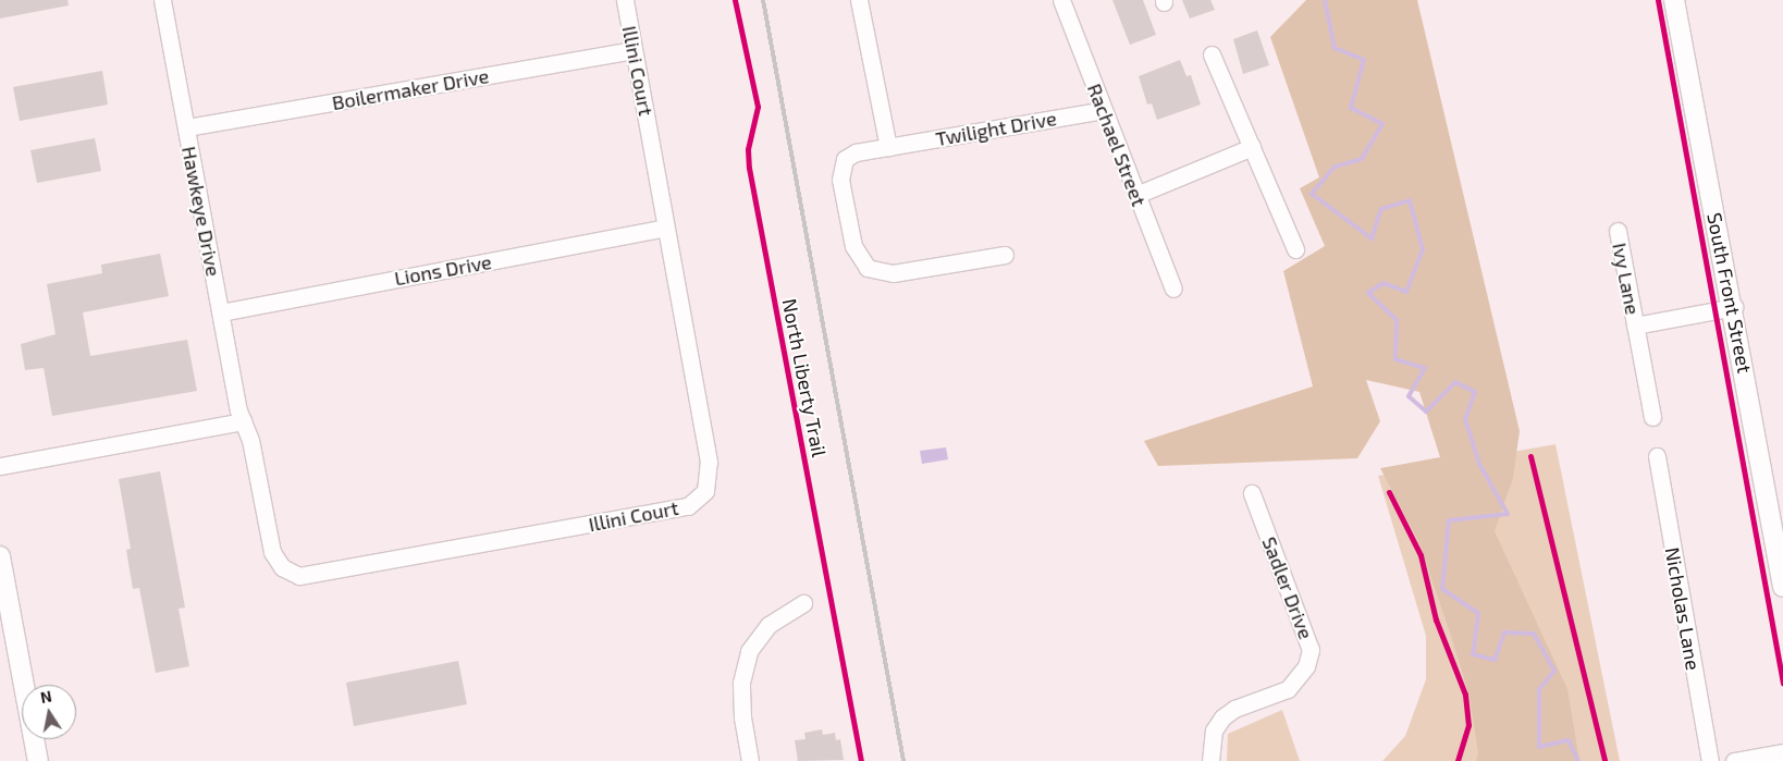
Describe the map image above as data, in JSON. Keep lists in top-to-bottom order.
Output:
{
  "streets": {
    "street": [
      "Illini Court",
      "Boilermaker Drive",
      "Twilight Drive",
      "Rachael Street",
      "Hawkeye Drive",
      "Lions Drive",
      "Ivy Lane",
      "South Front Street",
      "Sadler Drive",
      "Nicholas Lane"
    ],
    "cycle path": ["North Liberty Trail"]
  },
  "crossings": [
    ["Illini Court", "Boilermaker Drive"],
    ["Illini Court", "Hawkeye Drive"],
    ["Illini Court", "Lions Drive"],
    ["Boilermaker Drive", "Hawkeye Drive"],
    ["Twilight Drive", "Rachael Street"],
    ["Hawkeye Drive", "Lions Drive"],
    ["Ivy Lane", "South Front Street"]
  ],
  "north": "top"
}
